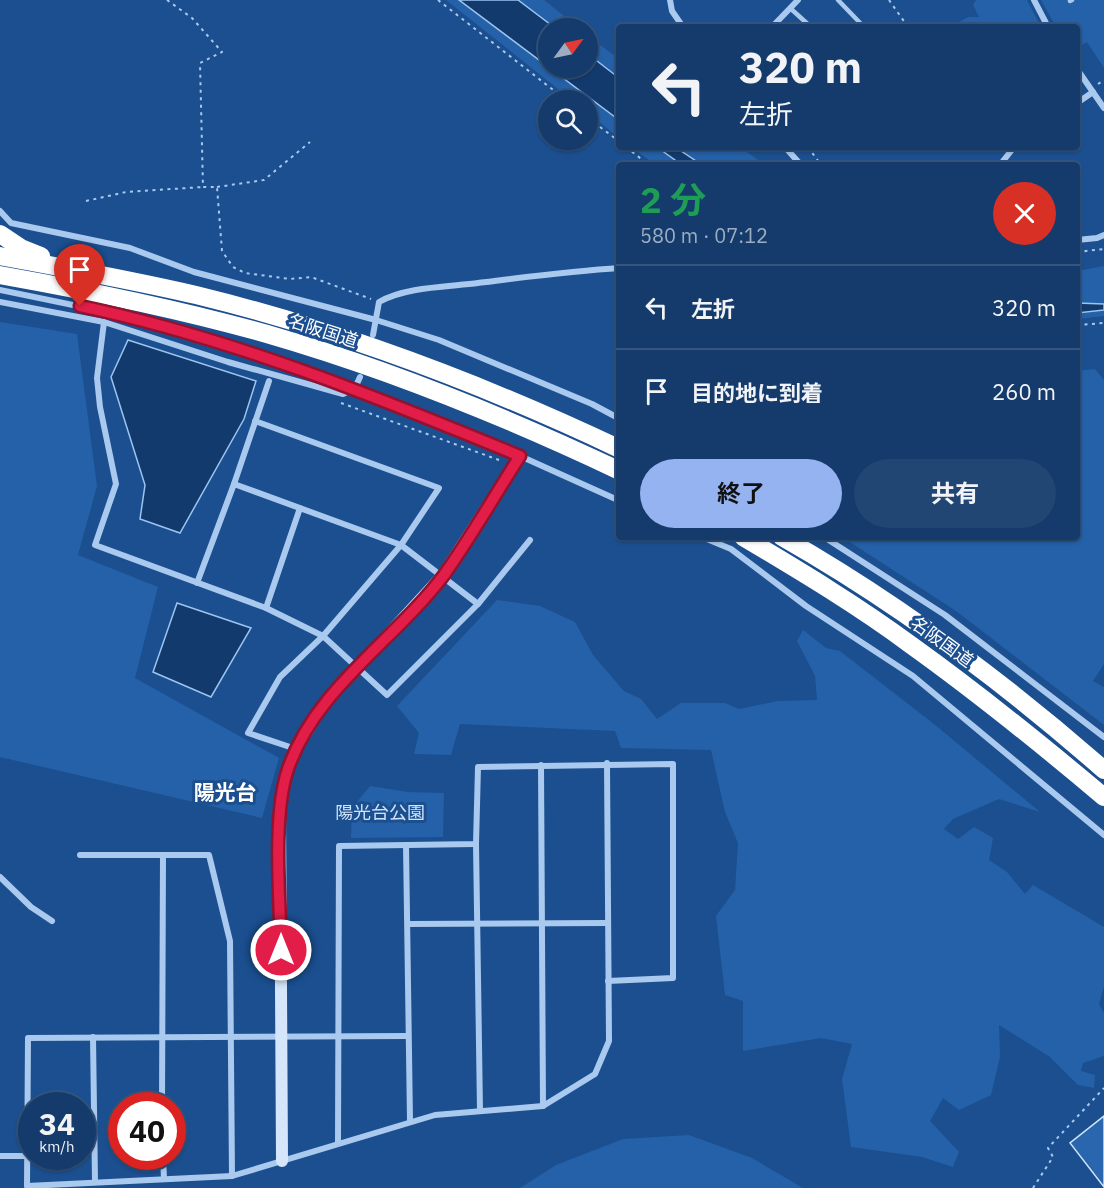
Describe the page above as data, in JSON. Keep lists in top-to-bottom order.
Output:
{
  "streets": {
    "highway": ["名阪国道"]
  },
  "districts": ["陽光台"],
  "parks": ["陽光台公園"],
  "north": "top right",
  "page": {
    "turn": ["320 m", "左折"],
    "heading": ["2 分", "580 m · 07:12"],
    "list": [
      {
        "name": "左折",
        "value": "320 m"
      },
      {
        "name": "目的地に到着",
        "value": "260 m"
      }
    ],
    "buttons": ["終了", "共有"],
    "speed": "34 km/h",
    "limit": "40"
  }
}
